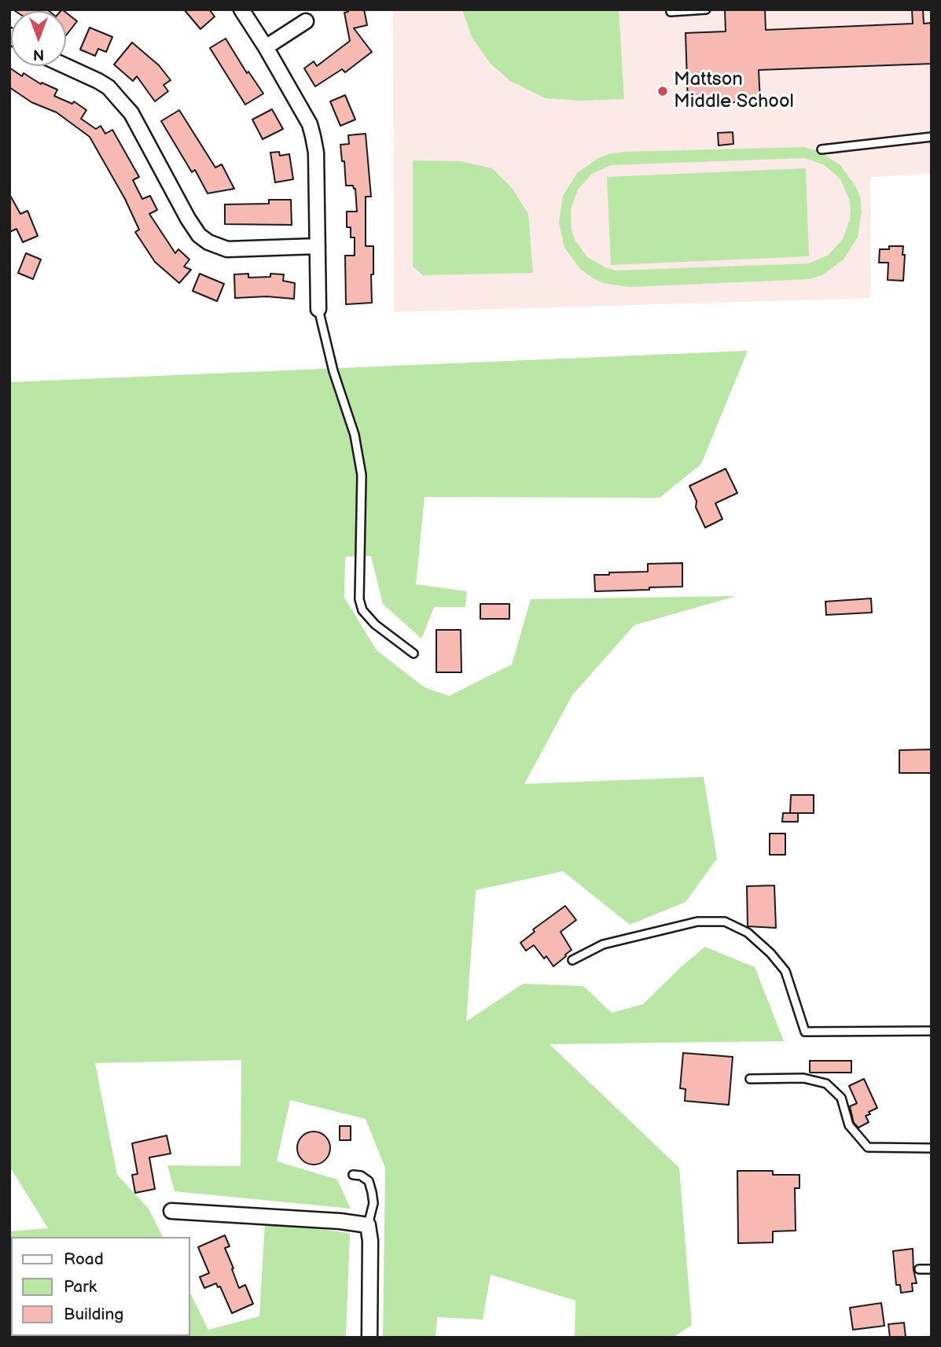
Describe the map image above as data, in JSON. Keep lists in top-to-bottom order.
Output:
{
  "places": ["Mattson Middle School"],
  "legend": ["Road", "Park", "Building"],
  "north": "bottom"
}
